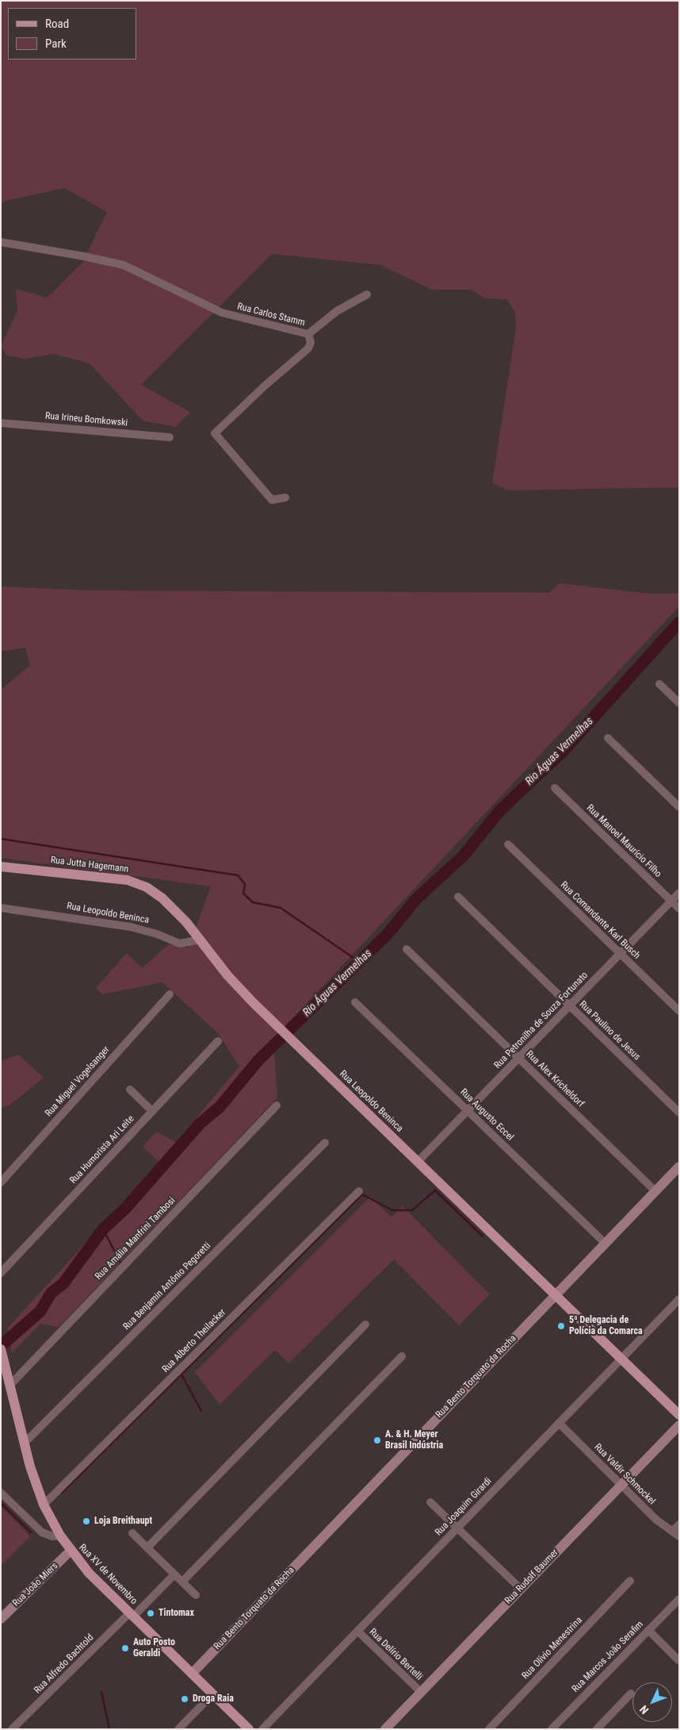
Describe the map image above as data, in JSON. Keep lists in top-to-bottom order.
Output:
{
  "streets": {
    "main road": ["Rua Jutta Hagemann", "Rua Leopoldo Beninca", "Rua XV de Novembro"],
    "street": [
      "Rua Carlos Stamm",
      "Rua Irineu Bomkowski",
      "Rua Manoel Maurício Filho",
      "Rua Comandante Karl Busch",
      "Rua Petronilha de Souza Fortunato",
      "Rua Paulino de Jesus",
      "Rua Alex Kricheldorf",
      "Rua Miguel Vogelsanger",
      "Rua Augusto Eccel",
      "Rua Humorista Ari Leite",
      "Rua Amália Manfrini Tambosi",
      "Rua Benjamin Antônio Pegoretti",
      "Rua Alberto Theilacker",
      "Rua Bento Torquato da Rocha",
      "Rua Valdir Schmockel",
      "Rua Joaquim Girardi",
      "Rua Rudolf Baumer",
      "Rua João Miers",
      "Rua Olívio Menestrina",
      "Rua Delírio Bertelli",
      "Rua Marcos João Serafim",
      "Rua Alfredo Bachtold"
    ]
  },
  "crossings": [
    ["Rua Manoel Maurício Filho", "Rua Petronilha de Souza Fortunato"],
    ["Rua Jutta Hagemann", "Rua Leopoldo Beninca"],
    ["Rua Leopoldo Beninca", "Rua Petronilha de Souza Fortunato"],
    ["Rua Leopoldo Beninca", "Rua Bento Torquato da Rocha"],
    ["Rua Leopoldo Beninca", "Rua Joaquim Girardi"],
    ["Rua Comandante Karl Busch", "Rua Petronilha de Souza Fortunato"],
    ["Rua Petronilha de Souza Fortunato", "Rua Paulino de Jesus"],
    ["Rua Petronilha de Souza Fortunato", "Rua Alex Kricheldorf"],
    ["Rua Petronilha de Souza Fortunato", "Rua Augusto Eccel"],
    ["Rua Alex Kricheldorf", "Rua Bento Torquato da Rocha"],
    ["Rua Augusto Eccel", "Rua Bento Torquato da Rocha"],
    ["Rua Amália Manfrini Tambosi", "Rua XV de Novembro"],
    ["Rua Benjamin Antônio Pegoretti", "Rua XV de Novembro"],
    ["Rua Alberto Theilacker", "Rua XV de Novembro"],
    ["Rua Bento Torquato da Rocha", "Rua XV de Novembro"],
    ["Rua Valdir Schmockel", "Rua Joaquim Girardi"],
    ["Rua Valdir Schmockel", "Rua Rudolf Baumer"],
    ["Rua Joaquim Girardi", "Rua Delírio Bertelli"],
    ["Rua XV de Novembro", "Rua João Miers"],
    ["Rua XV de Novembro", "Rua Alfredo Bachtold"],
    ["Rua Rudolf Baumer", "Rua Delírio Bertelli"]
  ],
  "water": ["Rio Águas Vermelhas"],
  "places": [
    "5ª Delegacia de Polícia da Comarca",
    "A. & H. Meyer Brasil Indústria",
    "Loja Breithaupt",
    "Tintomax",
    "Auto Posto Geraldi",
    "Droga Raia"
  ],
  "legend": ["Road", "Park"],
  "north": "bottom left"
}
